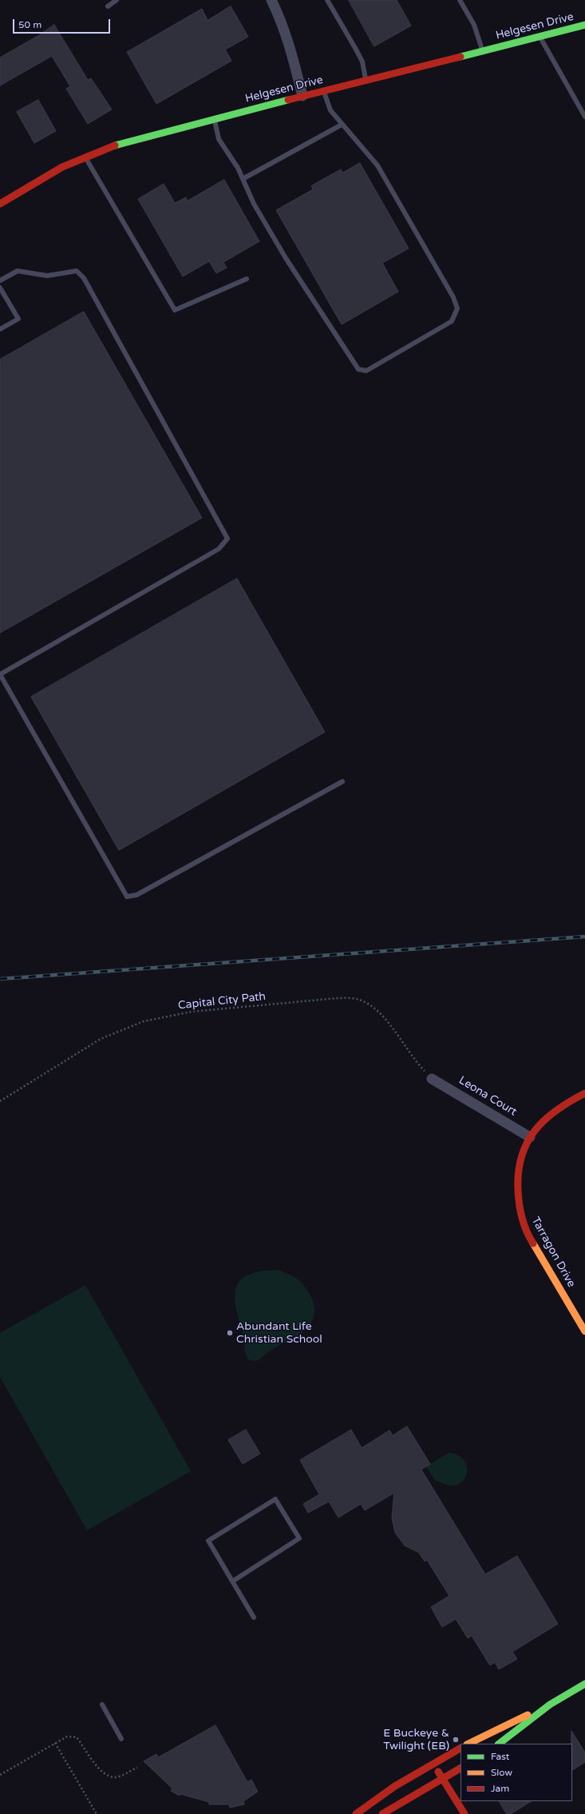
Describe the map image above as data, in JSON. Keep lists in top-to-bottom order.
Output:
{
  "streets": {
    "street": ["Helgesen Drive", "Leona Court", "Tarragon Drive"],
    "path": ["Capital City Path"]
  },
  "crossings": [
    ["Capital City Path", "Leona Court"],
    ["Leona Court", "Tarragon Drive"]
  ],
  "places": ["Abundant Life Christian School", "E Buckeye & Twilight (EB)"],
  "legend": ["Fast", "Slow", "Jam"],
  "scale_bar": "50 m"
}
